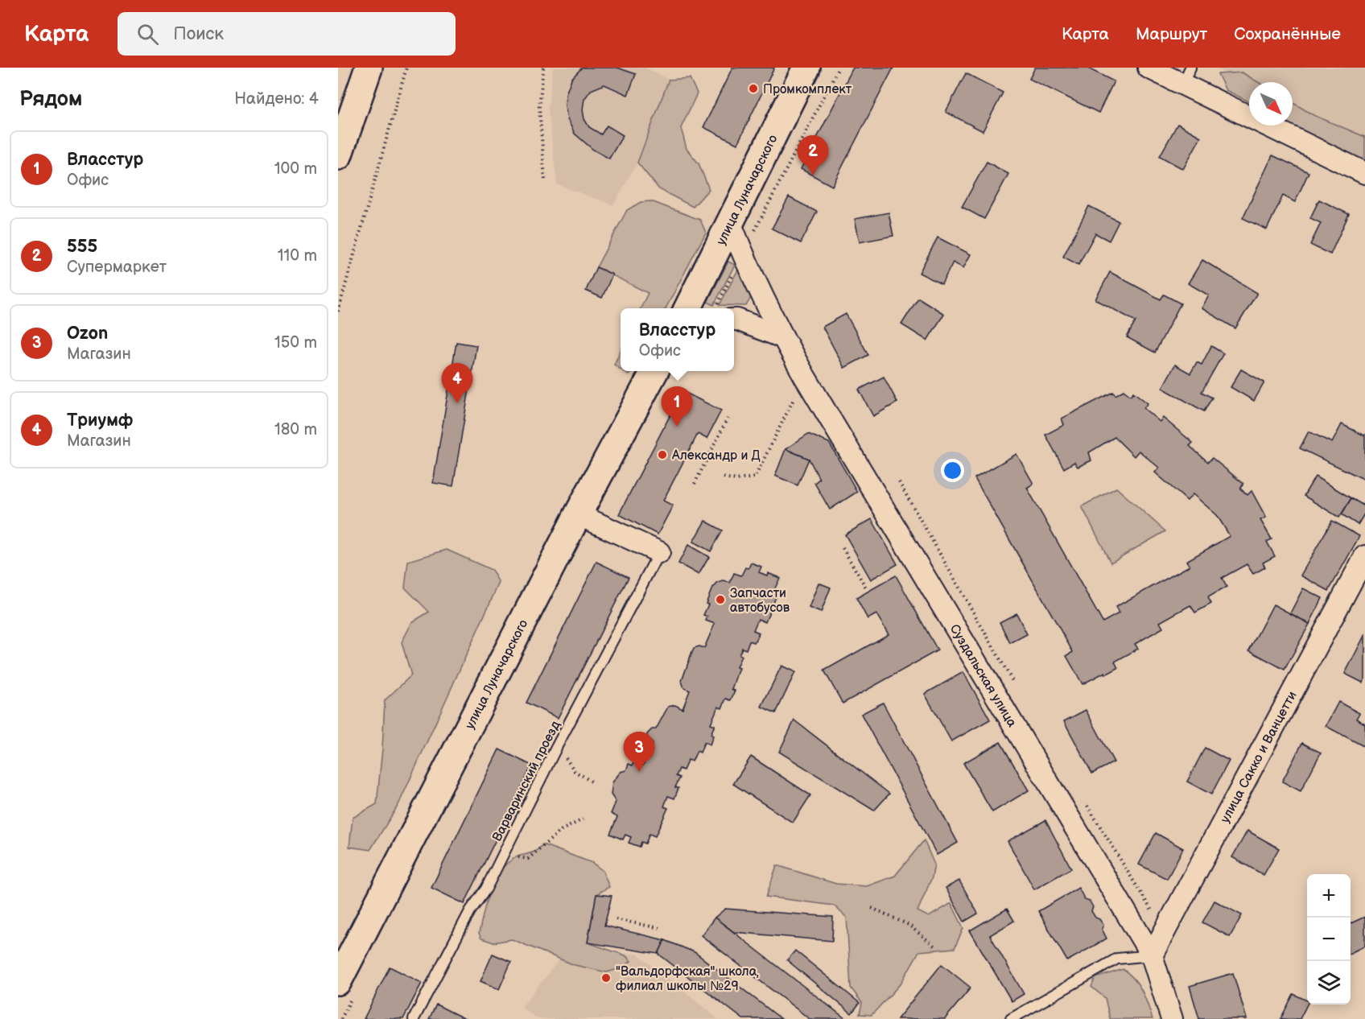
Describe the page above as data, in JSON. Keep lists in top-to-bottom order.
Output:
{
  "streets": {
    "main road": ["улица Луначарского"],
    "street": ["Суздальская улица", "улица Сакко и Ванцетти"],
    "lane": ["Варваринский проезд"]
  },
  "crossings": [
    ["улица Луначарского", "Суздальская улица"],
    ["Суздальская улица", "улица Сакко и Ванцетти"]
  ],
  "places": [
    "Промкомплект",
    "Александр и Д",
    "Запчасти автобусов",
    "\"Вальдорфская\" школа, филиал школы №29"
  ],
  "north": "bottom right",
  "page": {
    "header": "Карта",
    "search": "Поиск",
    "nav": ["Карта", "Маршрут", "Сохранённые"],
    "heading": ["Рядом", "Найдено: 4"],
    "list": [
      {
        "mark": "1",
        "name": "Власстур",
        "note": "Офис",
        "value": "100 m"
      },
      {
        "mark": "2",
        "name": "555",
        "note": "Супермаркет",
        "value": "110 m"
      },
      {
        "mark": "3",
        "name": "Ozon",
        "note": "Магазин",
        "value": "150 m"
      },
      {
        "mark": "4",
        "name": "Триумф",
        "note": "Магазин",
        "value": "180 m"
      }
    ],
    "pins": [
      "2",
      "4",
      "1",
      "3"
    ],
    "popup": ["Власстур", "Офис"],
    "map_buttons": ["+", "−"]
  }
}
